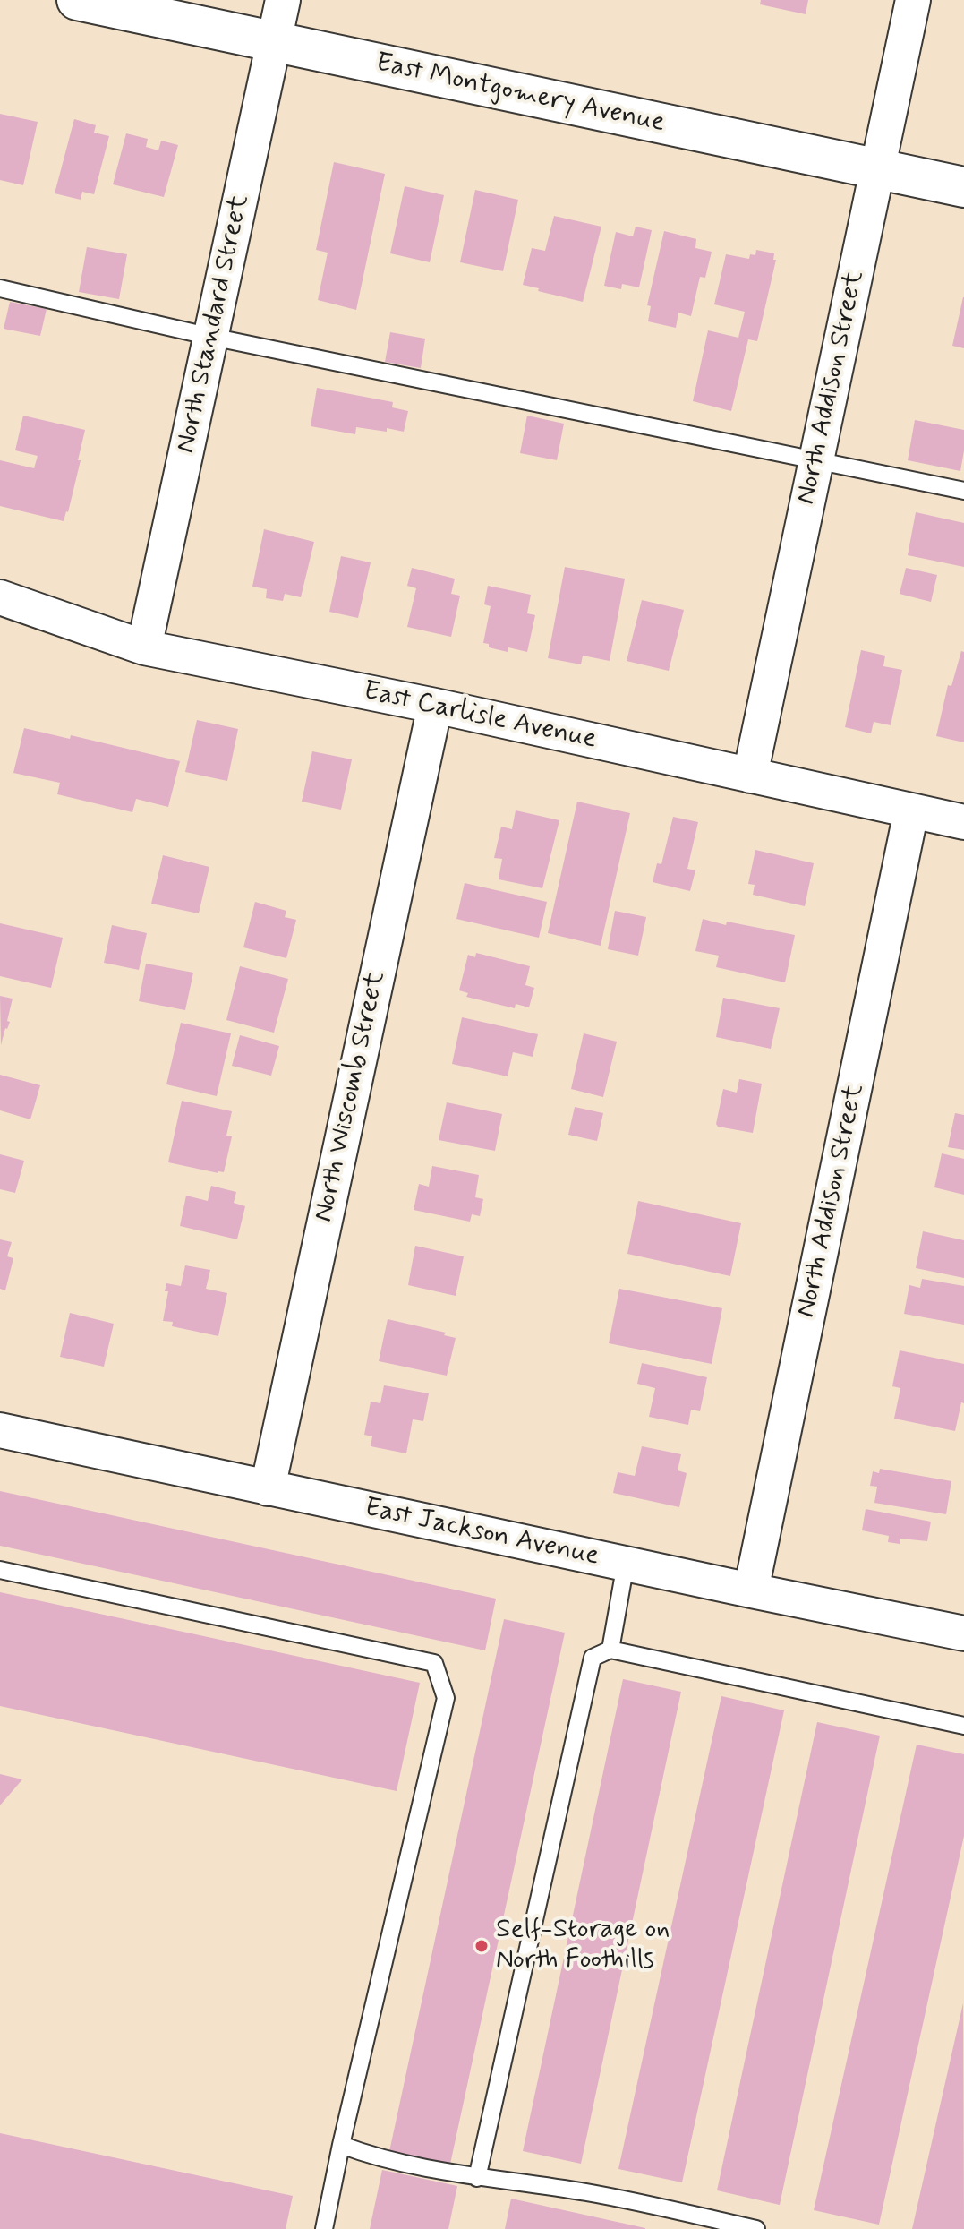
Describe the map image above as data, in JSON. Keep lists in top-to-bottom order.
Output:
{
  "streets": {
    "street": [
      "East Montgomery Avenue",
      "North Standard Street",
      "North Addison Street",
      "East Carlisle Avenue",
      "North Wiscomb Street",
      "East Jackson Avenue"
    ]
  },
  "crossings": [
    ["East Montgomery Avenue", "North Standard Street"],
    ["East Montgomery Avenue", "North Addison Street"],
    ["North Standard Street", "East Carlisle Avenue"],
    ["North Addison Street", "East Carlisle Avenue"],
    ["North Addison Street", "East Jackson Avenue"],
    ["East Carlisle Avenue", "North Wiscomb Street"],
    ["North Wiscomb Street", "East Jackson Avenue"]
  ],
  "places": ["Self-Storage on North Foothills"]
}
